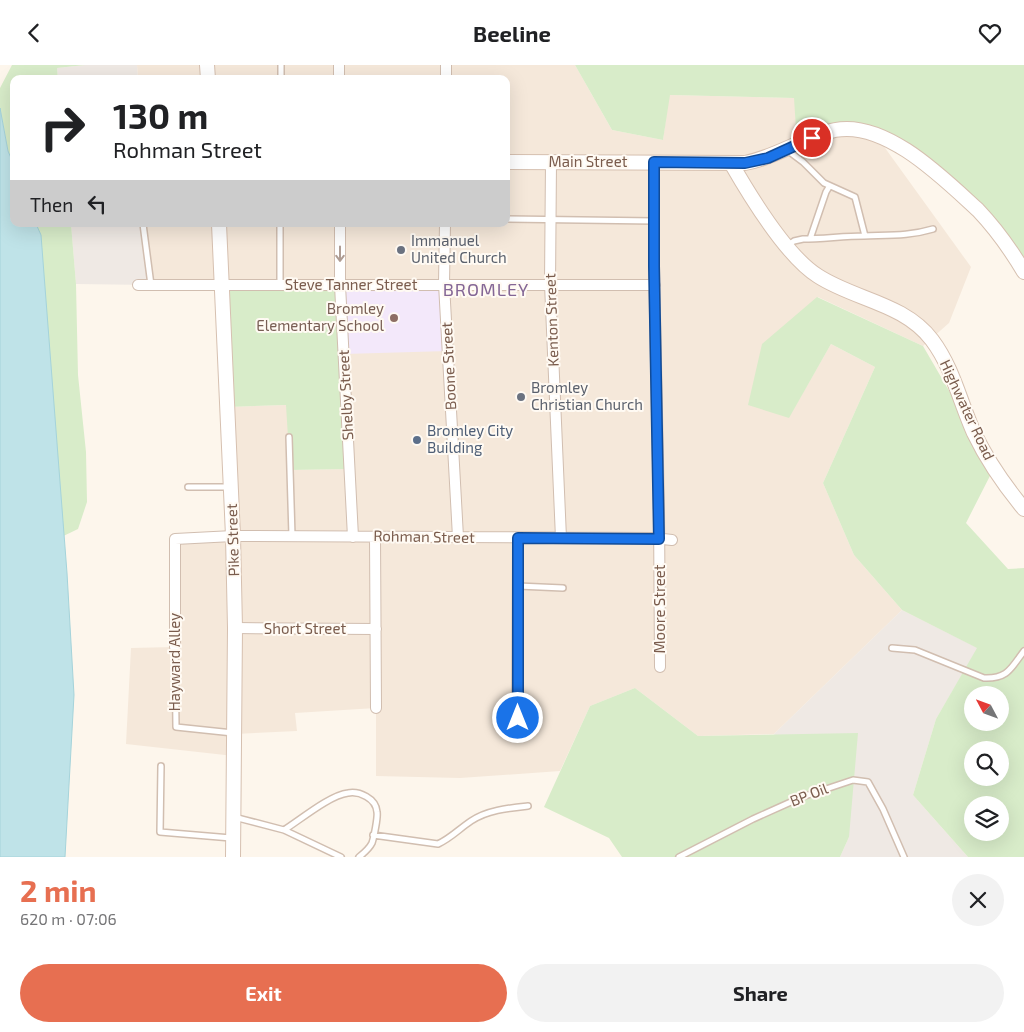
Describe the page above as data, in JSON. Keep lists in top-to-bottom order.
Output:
{
  "streets": {
    "street": [
      "Main Street",
      "Steve Tanner Street",
      "Kenton Street",
      "Boone Street",
      "Shelby Street",
      "Highwater Road",
      "Rohman Street",
      "Pike Street",
      "Moore Street",
      "Short Street",
      "Hayward Alley"
    ],
    "lane": ["BP Oil"]
  },
  "crossings": [
    ["Main Street", "Kenton Street"],
    ["Main Street", "Highwater Road"],
    ["Main Street", "Moore Street"],
    ["Steve Tanner Street", "Kenton Street"],
    ["Steve Tanner Street", "Boone Street"],
    ["Steve Tanner Street", "Shelby Street"],
    ["Steve Tanner Street", "Pike Street"],
    ["Steve Tanner Street", "Moore Street"],
    ["Kenton Street", "Rohman Street"],
    ["Boone Street", "Rohman Street"],
    ["Shelby Street", "Rohman Street"],
    ["Rohman Street", "Pike Street"],
    ["Rohman Street", "Moore Street"],
    ["Rohman Street", "Hayward Alley"],
    ["Pike Street", "Short Street"],
    ["Pike Street", "Hayward Alley"]
  ],
  "districts": ["BROMLEY"],
  "places": [
    "Immanuel United Church",
    "Bromley Elementary School",
    "Bromley Christian Church",
    "Bromley City Building"
  ],
  "north": "top left",
  "page": {
    "header": "Beeline",
    "turn": ["130 m", "Rohman Street"],
    "then": "Then",
    "heading": ["2 min", "620 m · 07:06"],
    "buttons": ["Exit", "Share"]
  }
}
